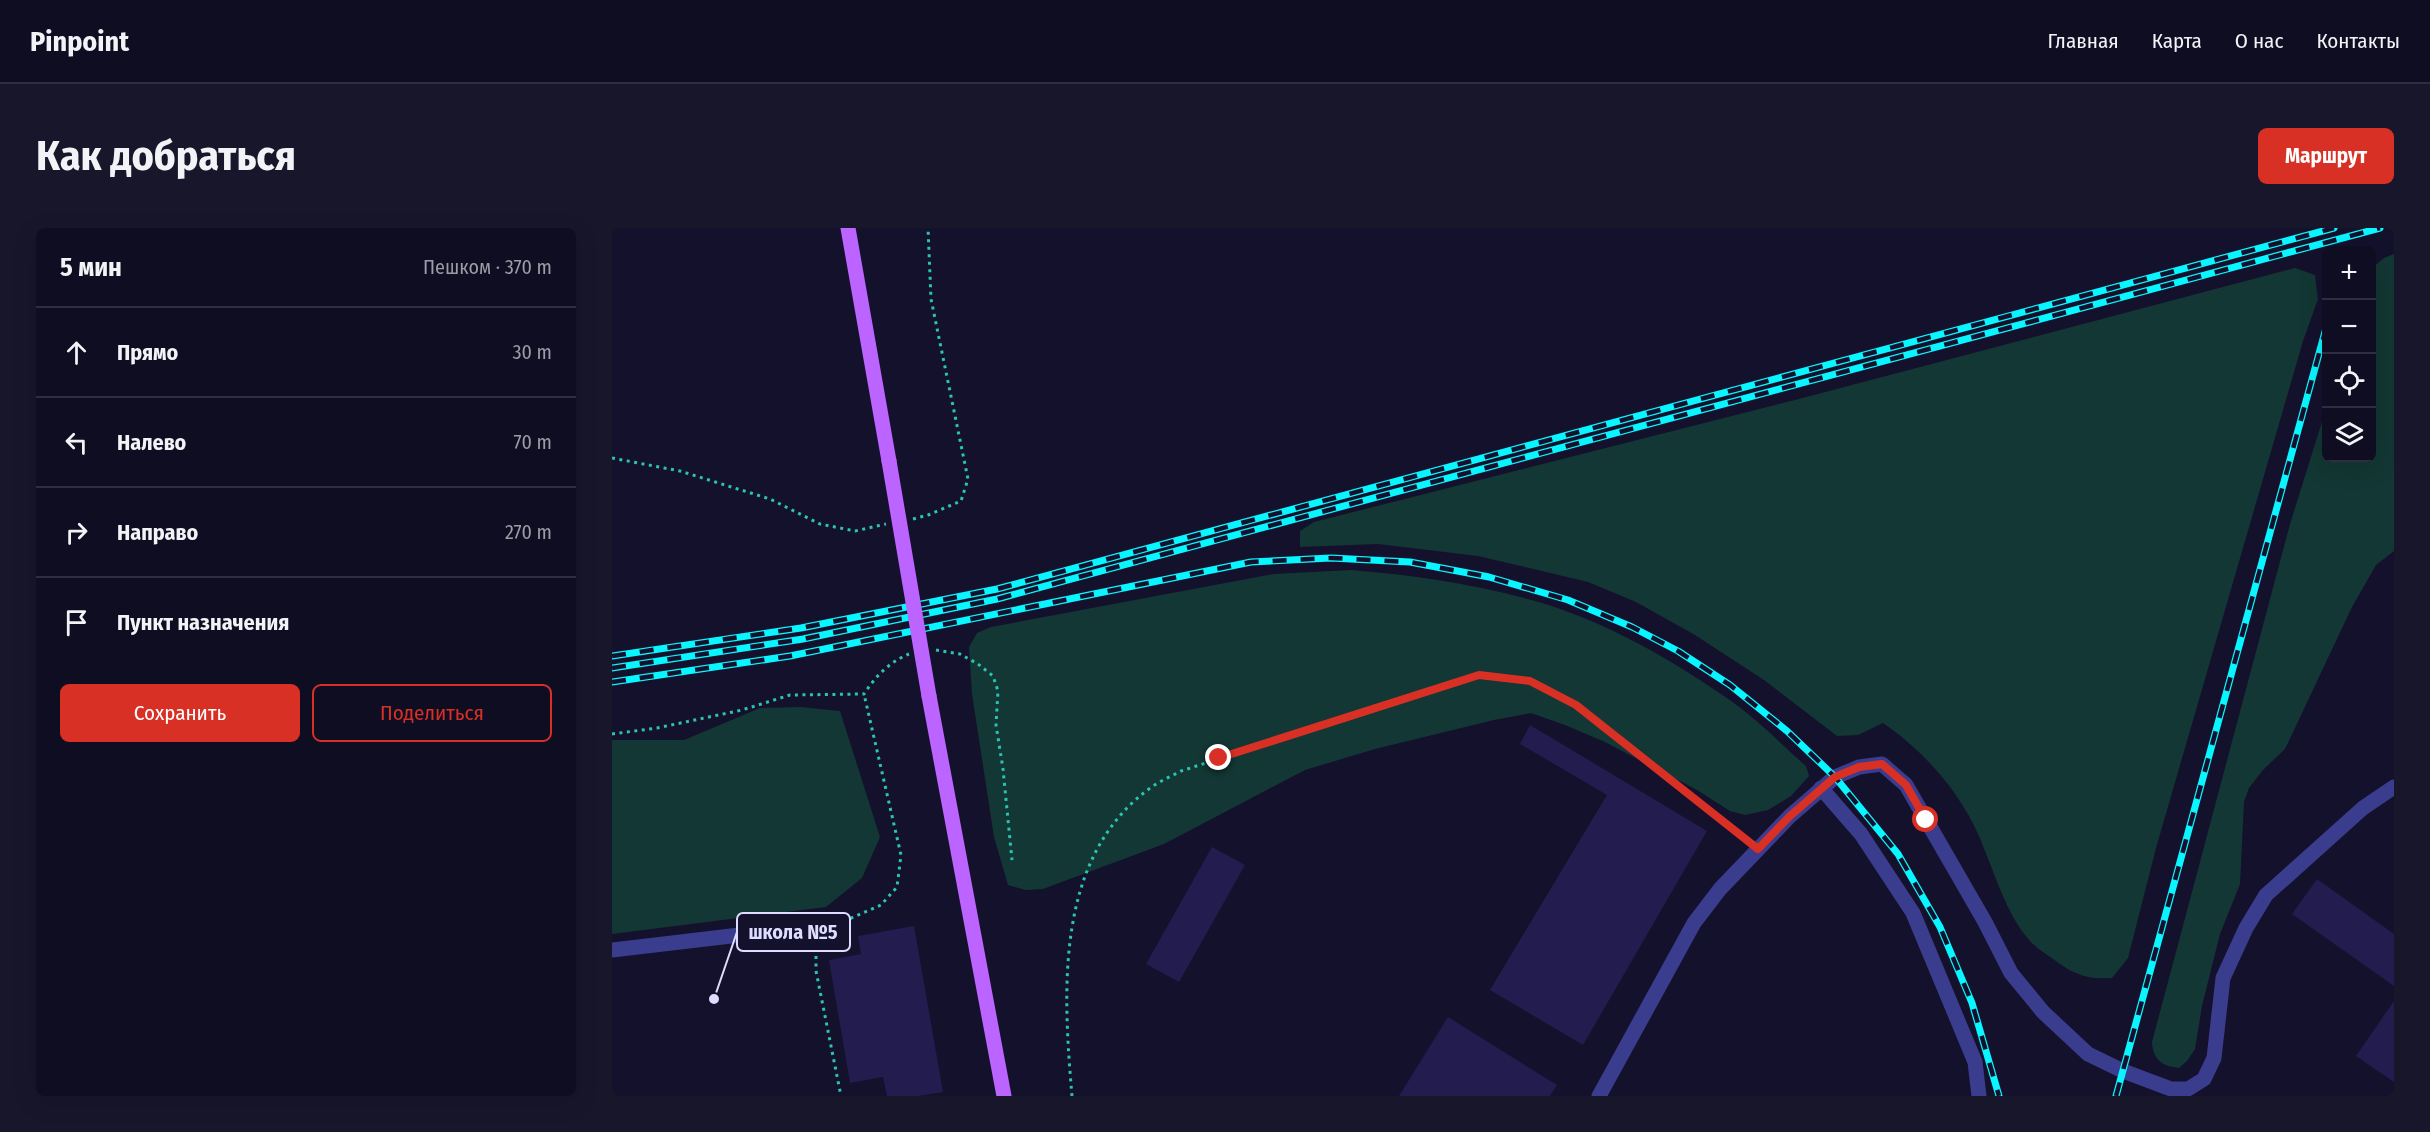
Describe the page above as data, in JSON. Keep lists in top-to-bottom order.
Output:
{
  "places": ["школа №5"],
  "page": {
    "header": "Pinpoint",
    "nav": [
      "Главная",
      "Карта",
      "О нас",
      "Контакты"
    ],
    "buttons": [
      "Маршрут",
      ["Сохранить", "Поделиться"]
    ],
    "title": "Как добраться",
    "heading": ["5 мин", "Пешком · 370 m"],
    "map_buttons": ["+", "−"],
    "list": [
      ["Прямо", "30 m"],
      ["Налево", "70 m"],
      ["Направо", "270 m"],
      "Пункт назначения"
    ]
  }
}
